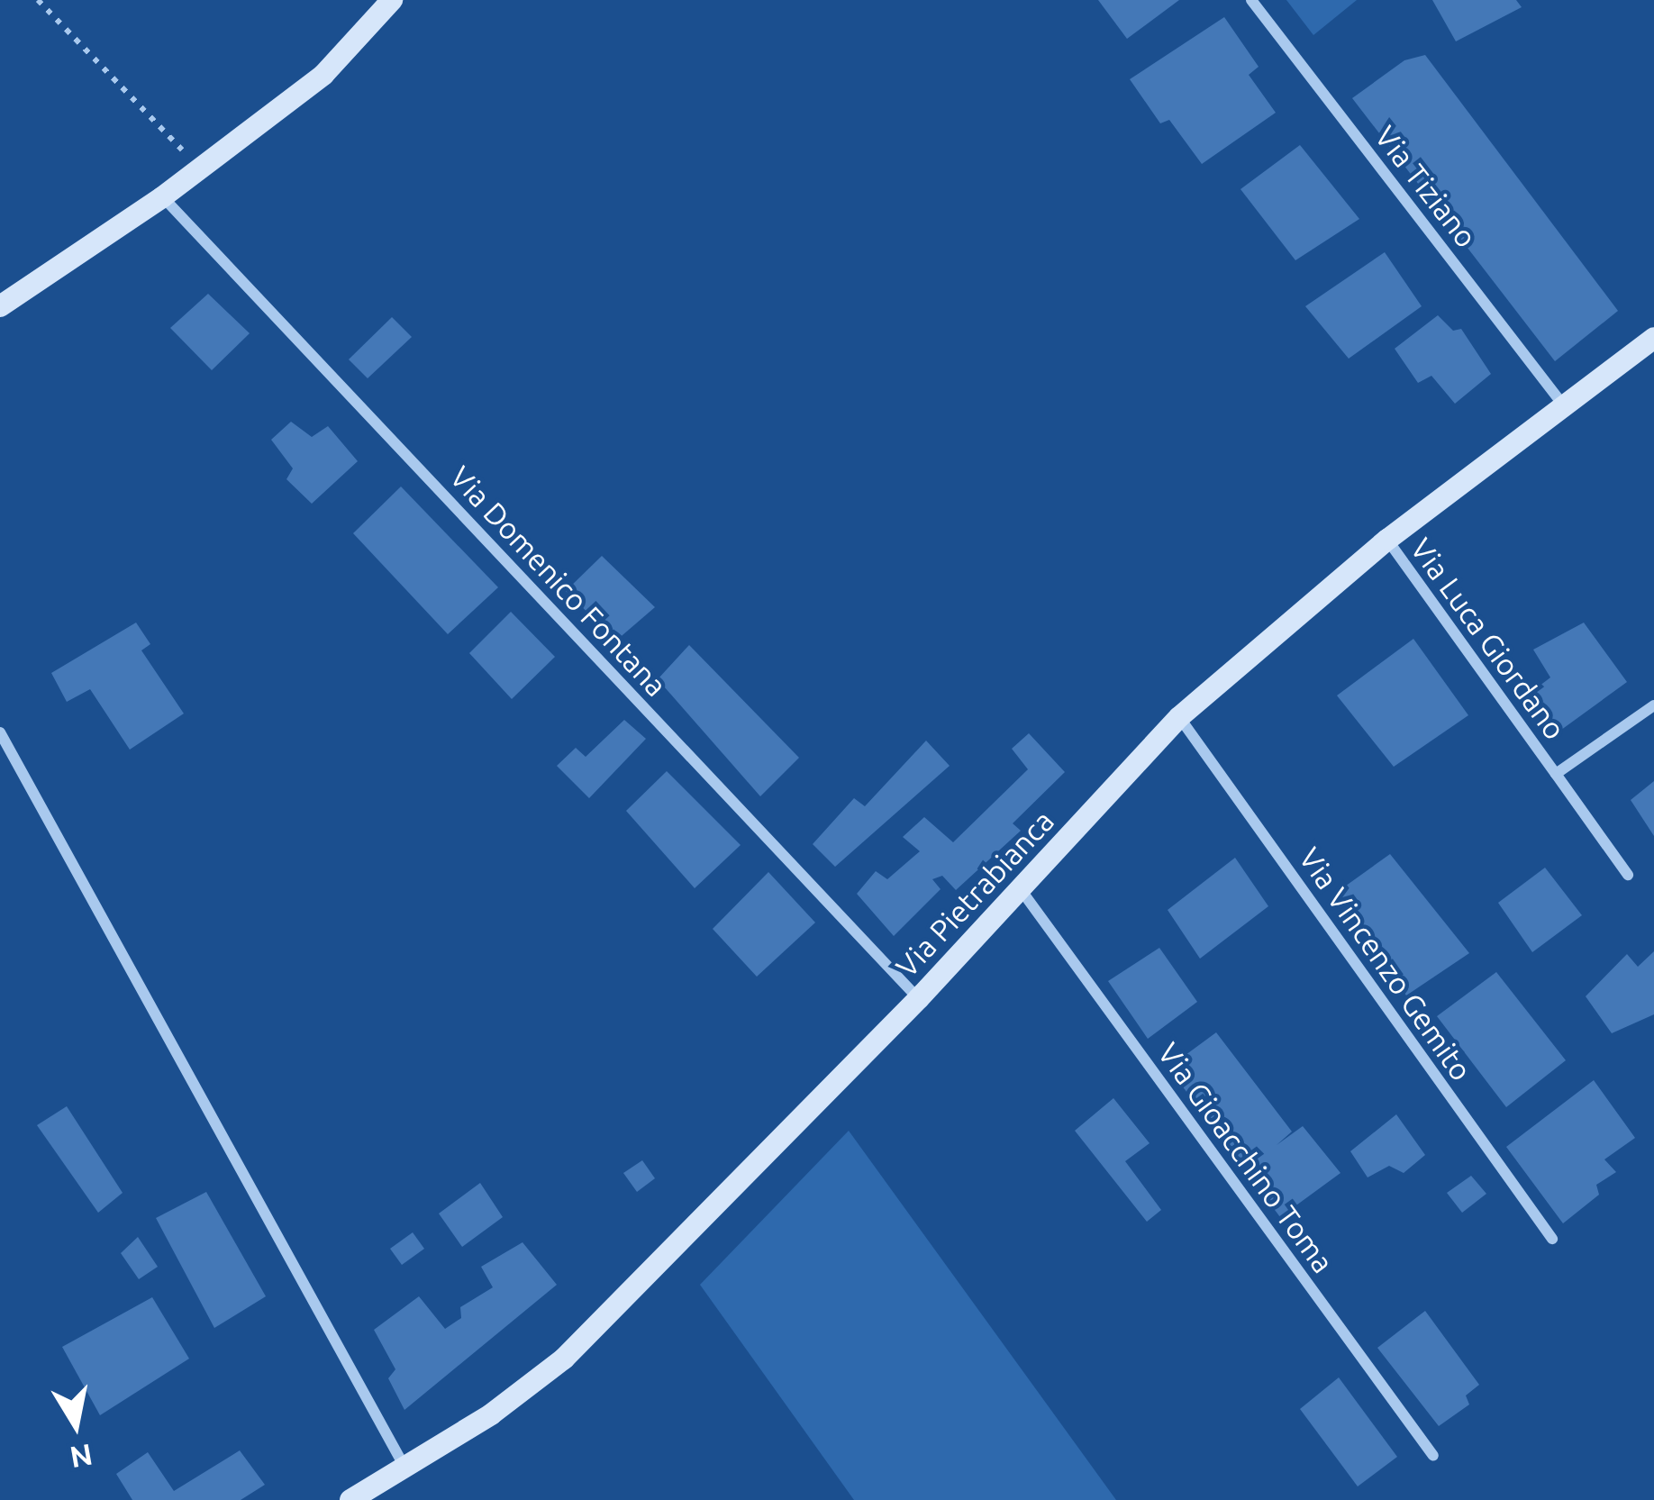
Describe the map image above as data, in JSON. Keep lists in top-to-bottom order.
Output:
{
  "streets": {
    "main road": ["Via Pietrabianca"],
    "street": [
      "Via Tiziano",
      "Via Domenico Fontana",
      "Via Luca Giordano",
      "Via Vincenzo Gemito",
      "Via Gioacchino Toma"
    ]
  },
  "crossings": [
    ["Via Tiziano", "Via Pietrabianca"],
    ["Via Domenico Fontana", "Via Pietrabianca"],
    ["Via Luca Giordano", "Via Pietrabianca"],
    ["Via Pietrabianca", "Via Vincenzo Gemito"],
    ["Via Pietrabianca", "Via Gioacchino Toma"]
  ],
  "north": "bottom"
}
